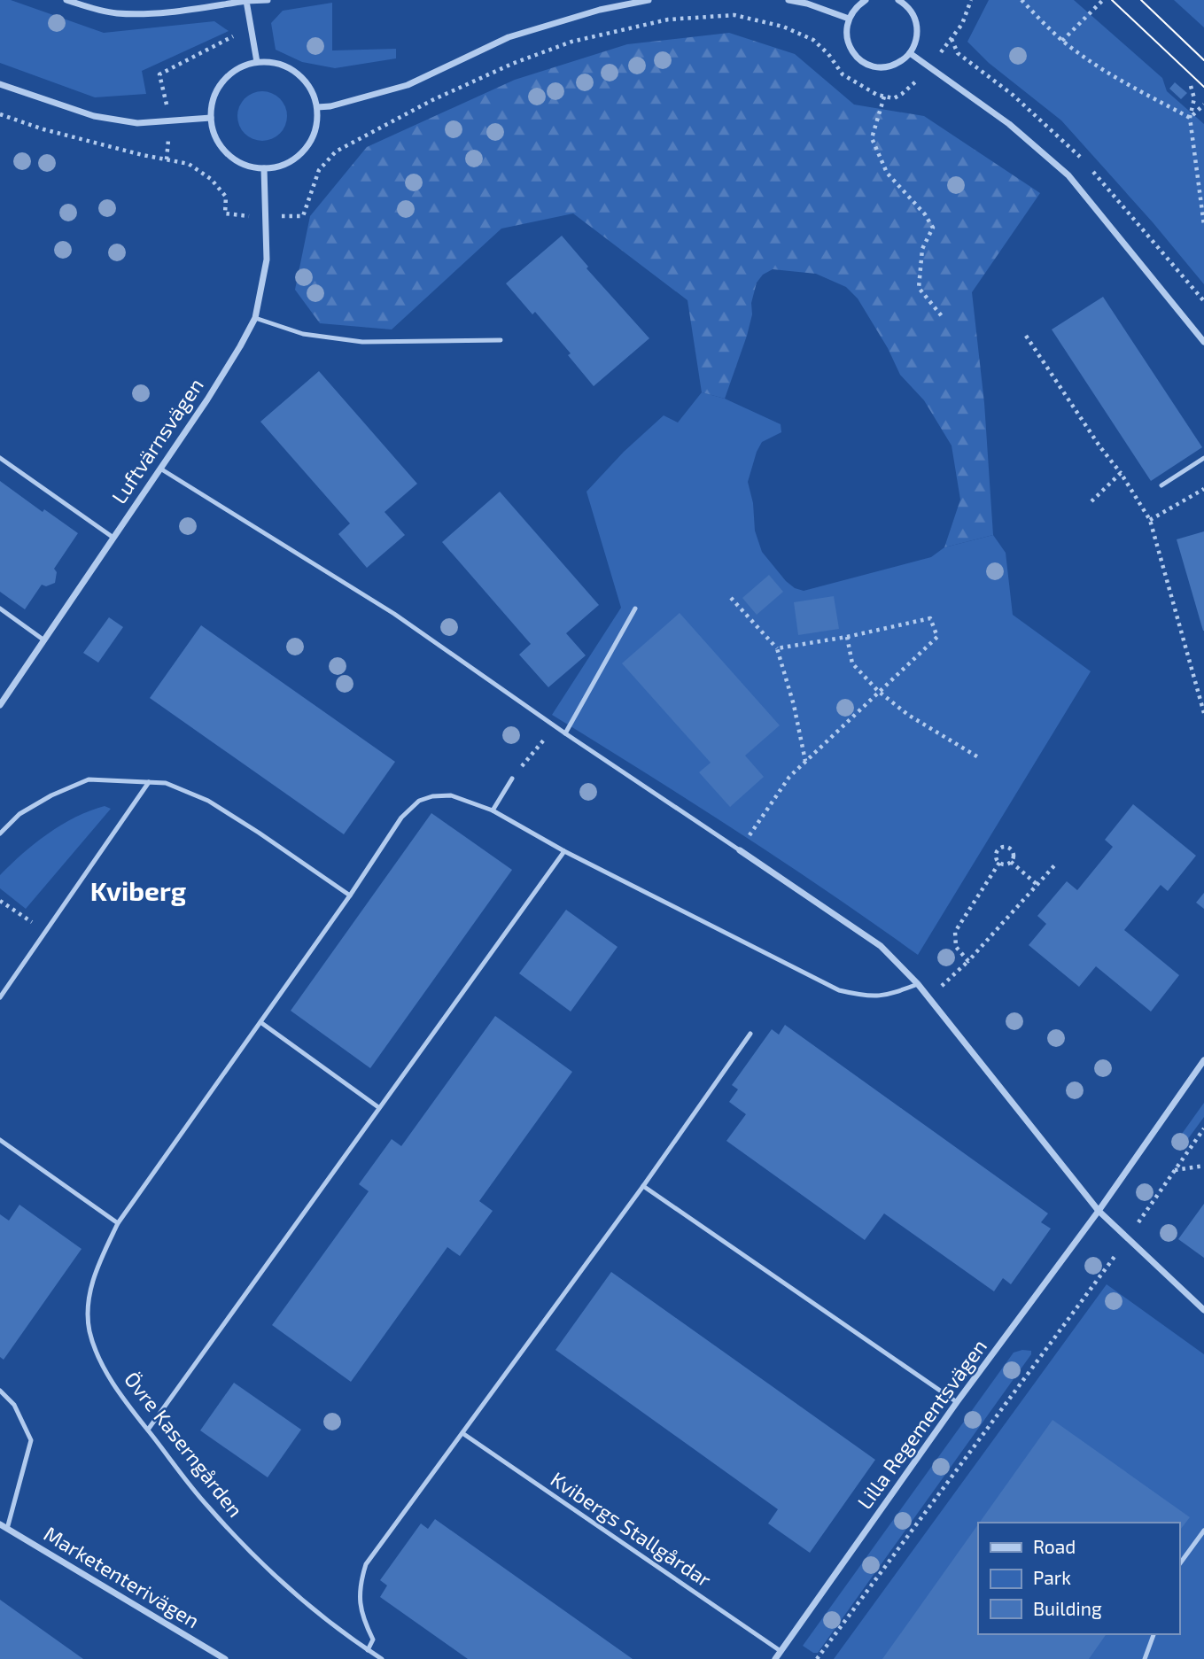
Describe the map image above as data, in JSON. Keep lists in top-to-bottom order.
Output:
{
  "streets": {
    "street": ["Luftvärnsvägen", "Lilla Regementsvägen", "Marketenterivägen"],
    "lane": ["Övre Kaserngården", "Kvibergs Stallgårdar"]
  },
  "crossings": [
    ["Lilla Regementsvägen", "Kvibergs Stallgårdar"]
  ],
  "districts": ["Kviberg"],
  "legend": ["Road", "Park", "Building"]
}
